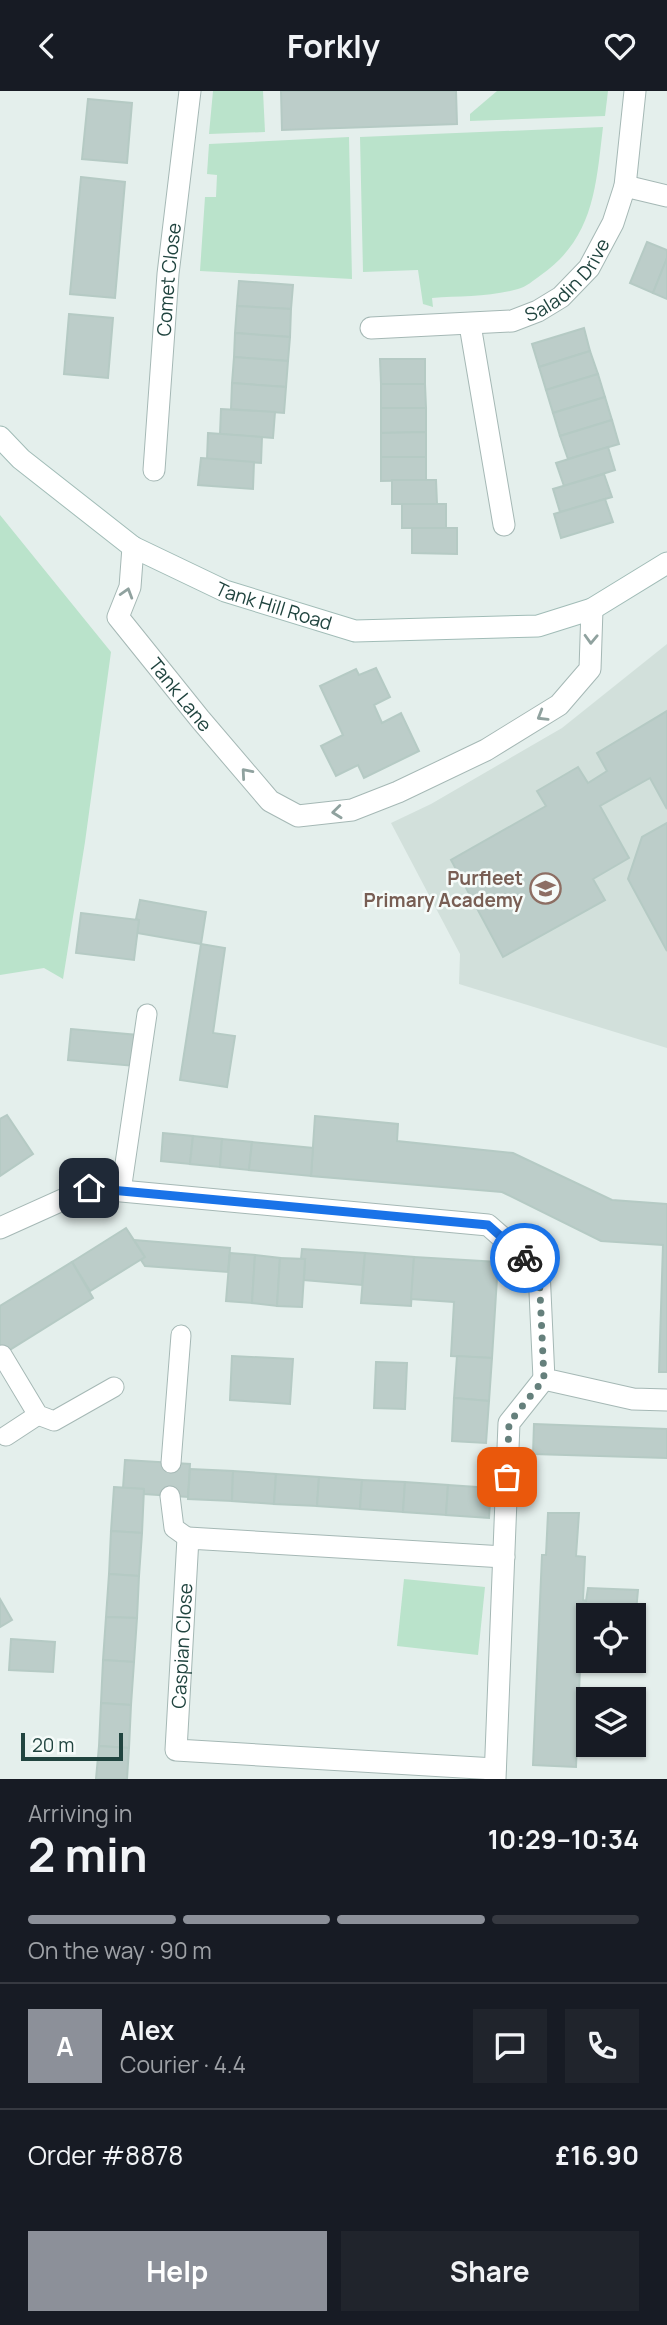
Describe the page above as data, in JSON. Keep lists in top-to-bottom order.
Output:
{
  "streets": {
    "street": [
      "Saladin Drive",
      "Comet Close",
      "Tank Hill Road",
      "Tank Lane",
      "Caspian Close"
    ]
  },
  "crossings": [
    ["Tank Hill Road", "Tank Lane"]
  ],
  "places": {
    "school or university": ["Purfleet Primary Academy"]
  },
  "scale_bar": "20 m",
  "page": {
    "header": "Forkly",
    "scale": "20 m",
    "heading": ["2 min", "Arriving in", "10:29–10:34"],
    "panel": [
      "Alex",
      "Courier · 4.4",
      "Order #8878",
      "£16.90"
    ],
    "bar": "On the way · 90 m",
    "round": "A",
    "buttons": ["Help", "Share"]
  }
}
